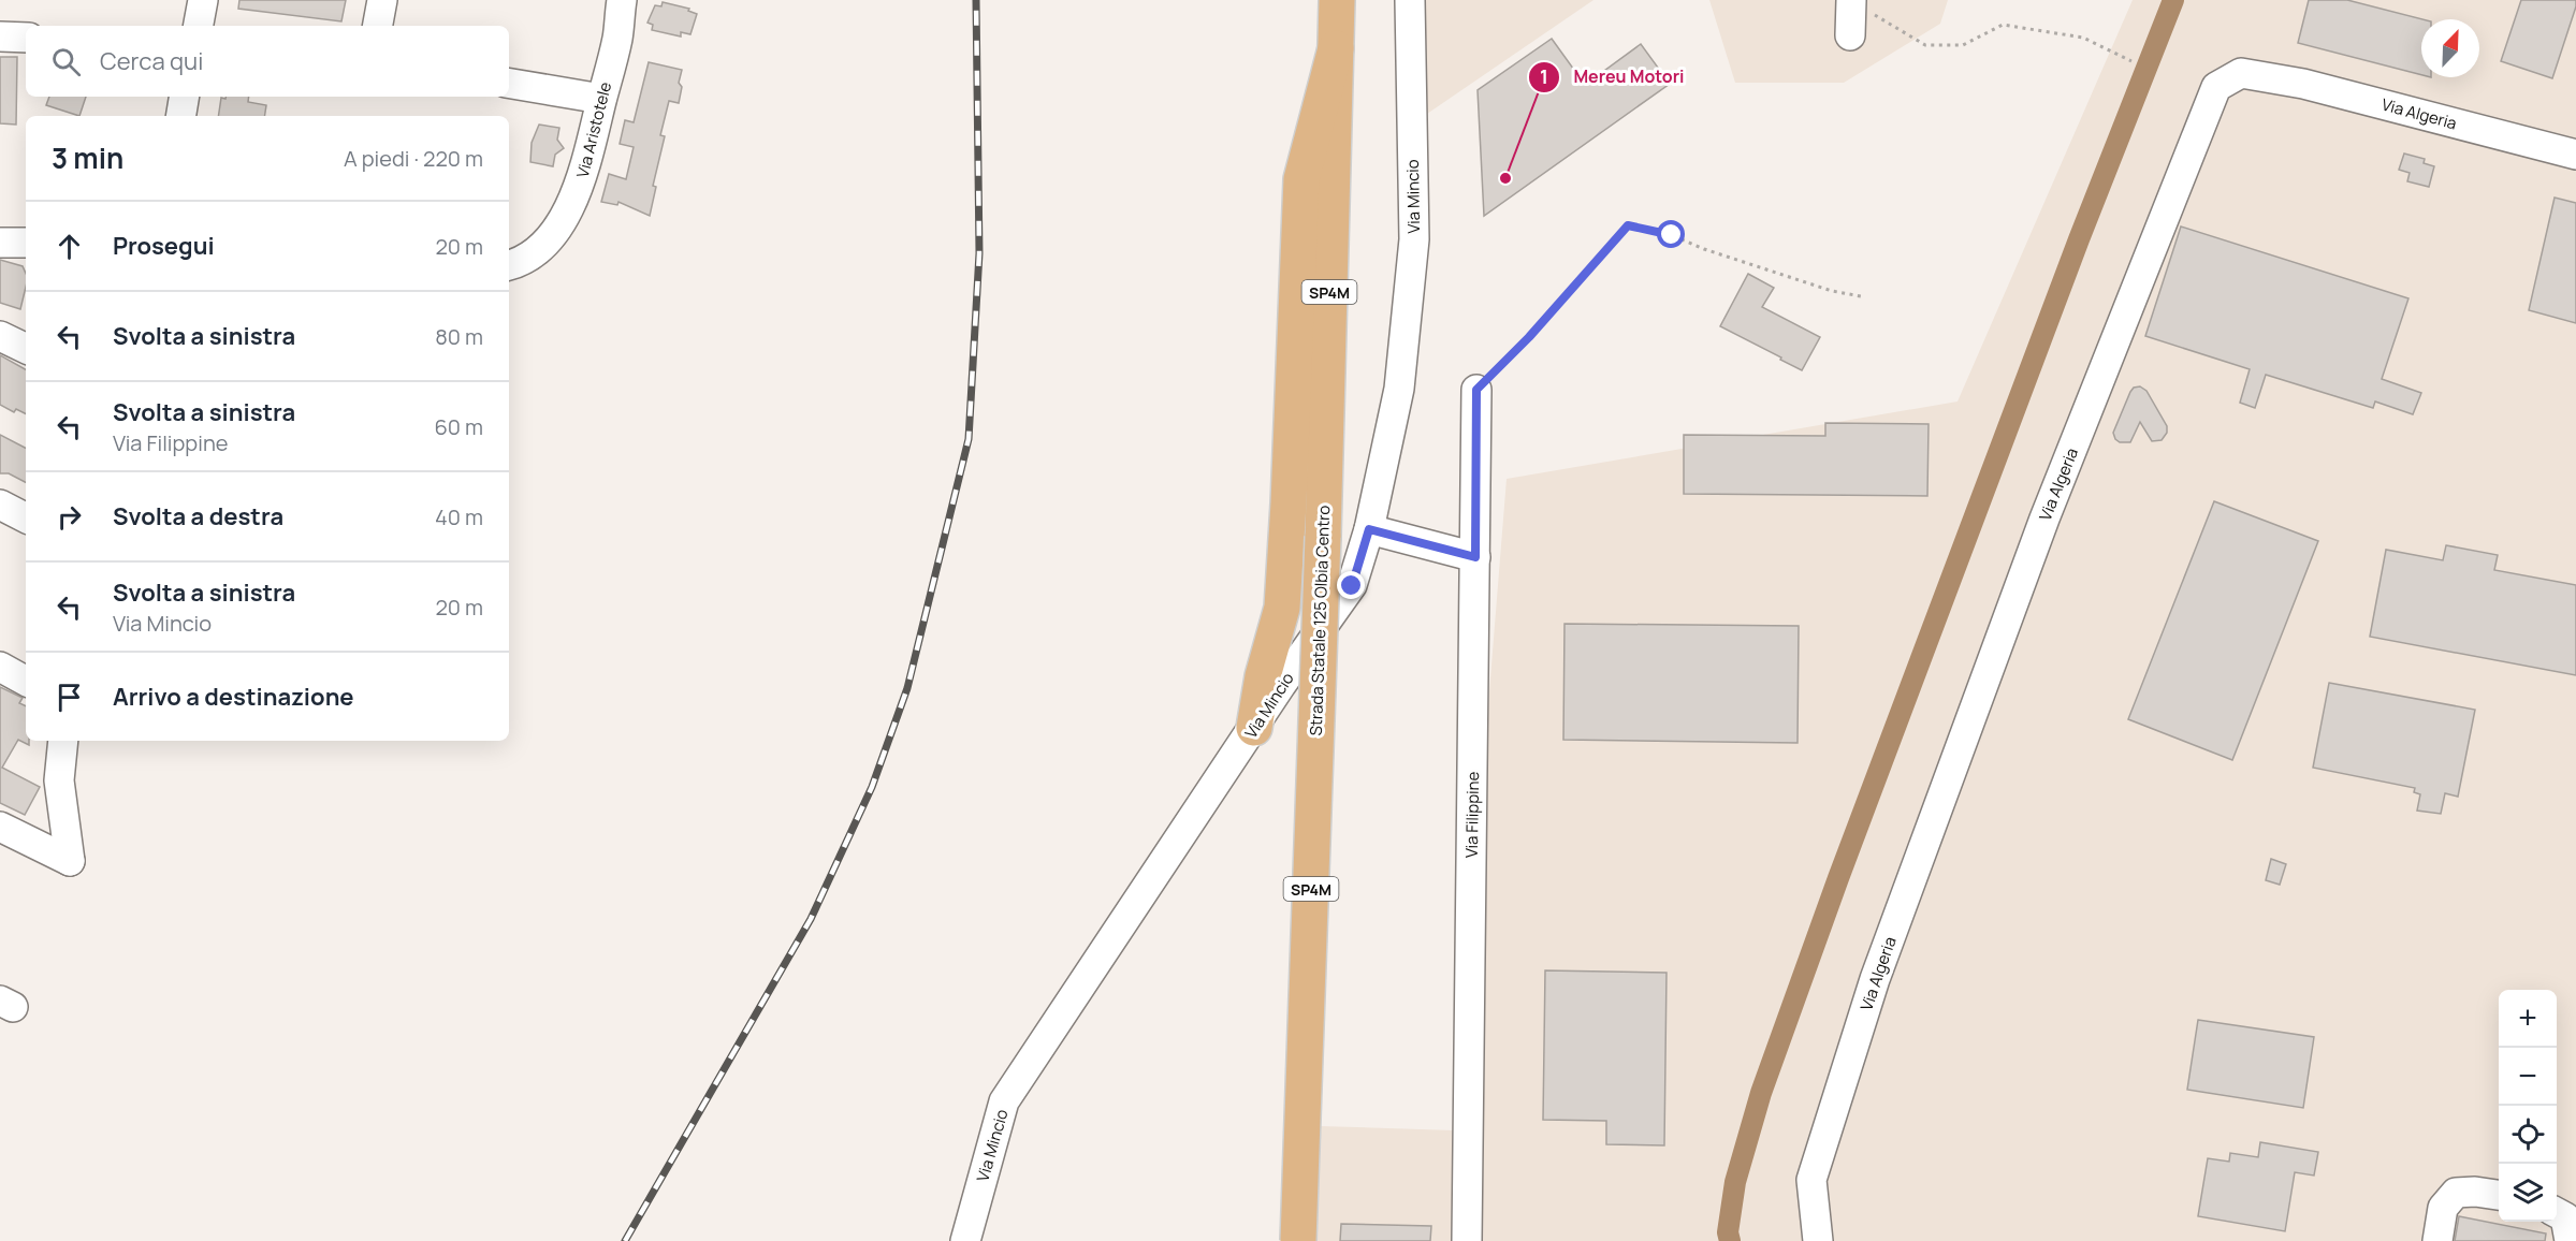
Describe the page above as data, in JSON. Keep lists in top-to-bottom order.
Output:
{
  "streets": {
    "main road": ["SP4M", "Strada Statale 125 Olbia Centro"],
    "street": [
      "Via Algeria",
      "Via Aristotele",
      "Via Mincio",
      "Via Filippine"
    ]
  },
  "places": ["Mereu Motori"],
  "north": "top right",
  "page": {
    "search": "Cerca qui",
    "heading": ["3 min", "A piedi · 220 m"],
    "list": [
      ["Prosegui", "20 m"],
      ["Svolta a sinistra", "80 m"],
      ["Svolta a sinistra", "Via Filippine", "60 m"],
      ["Svolta a destra", "40 m"],
      ["Svolta a sinistra", "Via Mincio", "20 m"],
      "Arrivo a destinazione"
    ],
    "map_buttons": ["+", "−"]
  }
}
